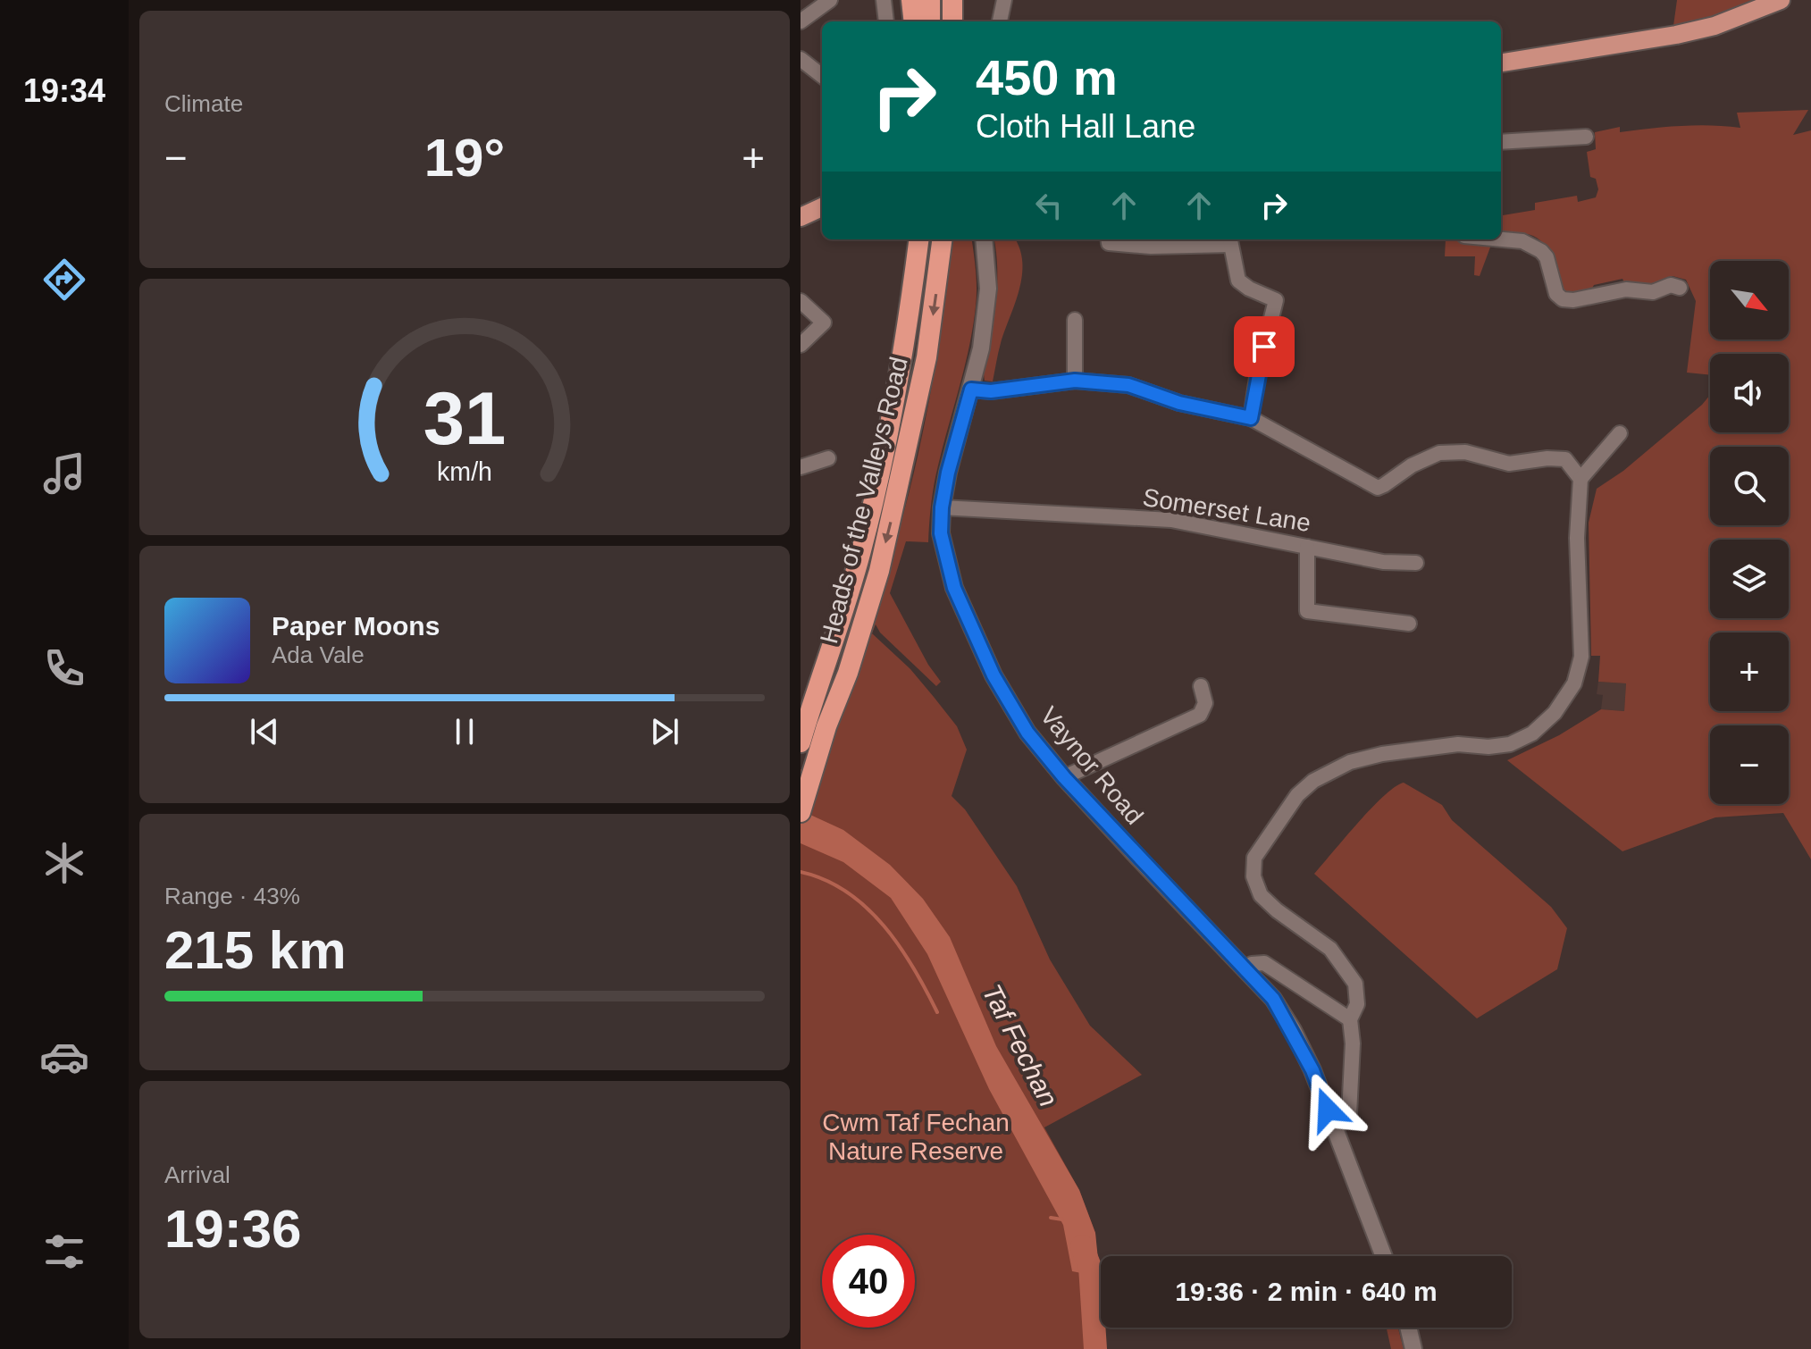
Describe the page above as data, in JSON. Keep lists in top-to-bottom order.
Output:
{
  "streets": {
    "highway": ["Heads of the Valleys Road"],
    "street": ["Somerset Lane", "Vaynor Road"]
  },
  "crossings": [
    ["Somerset Lane", "Vaynor Road"]
  ],
  "water": ["Taf Fechan"],
  "parks": ["Cwm Taf Fechan Nature Reserve"],
  "north": "bottom right",
  "page": {
    "tabs": "19:34",
    "tile": [
      "Climate",
      ["Range · 43%", "215 km"],
      ["Arrival", "19:36"]
    ],
    "turn": ["450 m", "Cloth Hall Lane"],
    "heat": ["−", "19°", "+"],
    "map_buttons": ["+", "−"],
    "song": ["Paper Moons", "Ada Vale"],
    "limit": "40",
    "trip": "19:36 · 2 min · 640 m",
    "gauge": ["31", "km/h"]
  }
}
